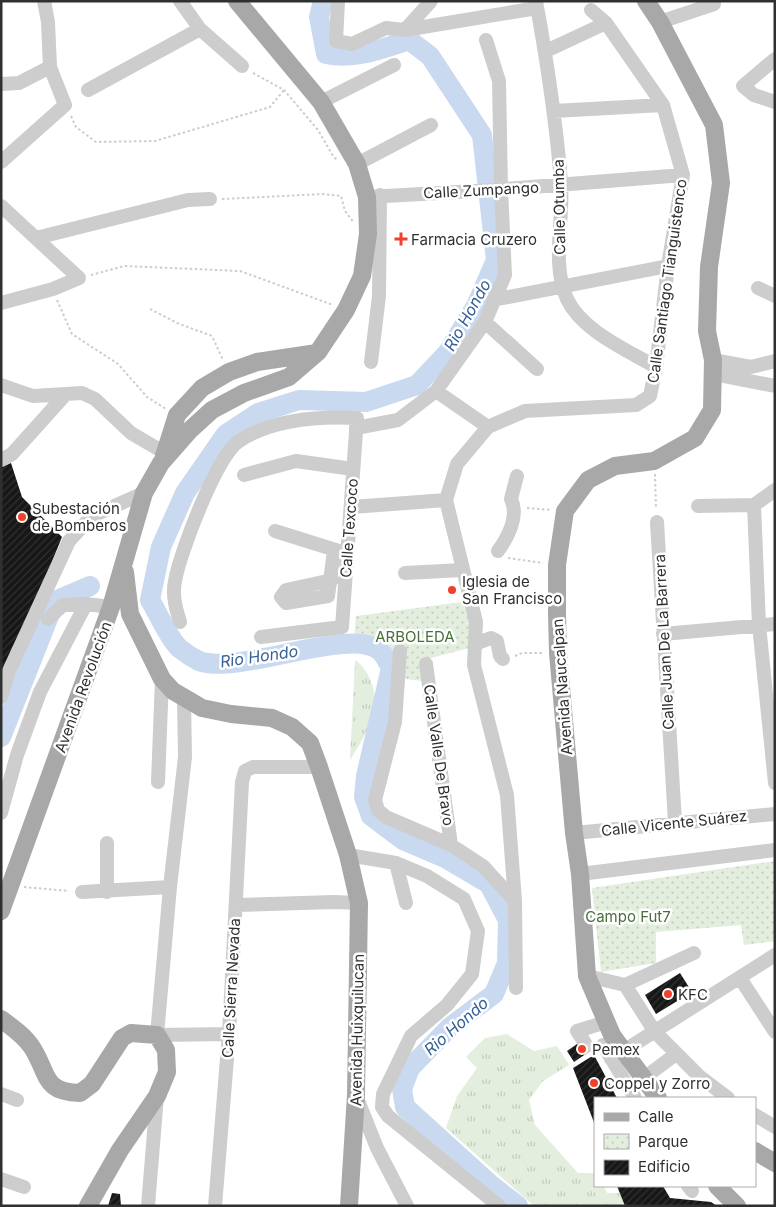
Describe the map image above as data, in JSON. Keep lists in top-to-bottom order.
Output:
{
  "streets": {
    "main road": ["Avenida Revolución", "Avenida Naucalpan", "Avenida Huixquilucan"],
    "street": [
      "Calle Zumpango",
      "Calle Otumba",
      "Calle Santiago Tianguistenco",
      "Calle Texcoco",
      "Calle Juan De La Barrera",
      "Calle Valle De Bravo",
      "Calle Vicente Suárez",
      "Calle Sierra Nevada"
    ]
  },
  "crossings": [
    ["Calle Zumpango", "Calle Otumba"],
    ["Calle Zumpango", "Calle Santiago Tianguistenco"],
    ["Calle Otumba", "Calle Santiago Tianguistenco"],
    ["Calle Juan De La Barrera", "Calle Vicente Suárez"],
    ["Avenida Naucalpan", "Calle Vicente Suárez"],
    ["Calle Sierra Nevada", "Avenida Huixquilucan"]
  ],
  "water": ["Rio Hondo"],
  "parks": ["ARBOLEDA", "Campo Fut7"],
  "places": {
    "health": ["Farmacia Cruzero"],
    "other": [
      "Subestación de Bomberos",
      "Iglesia de San Francisco",
      "KFC",
      "Pemex",
      "Coppel y Zorro"
    ]
  },
  "legend": ["Calle", "Parque", "Edificio"]
}
